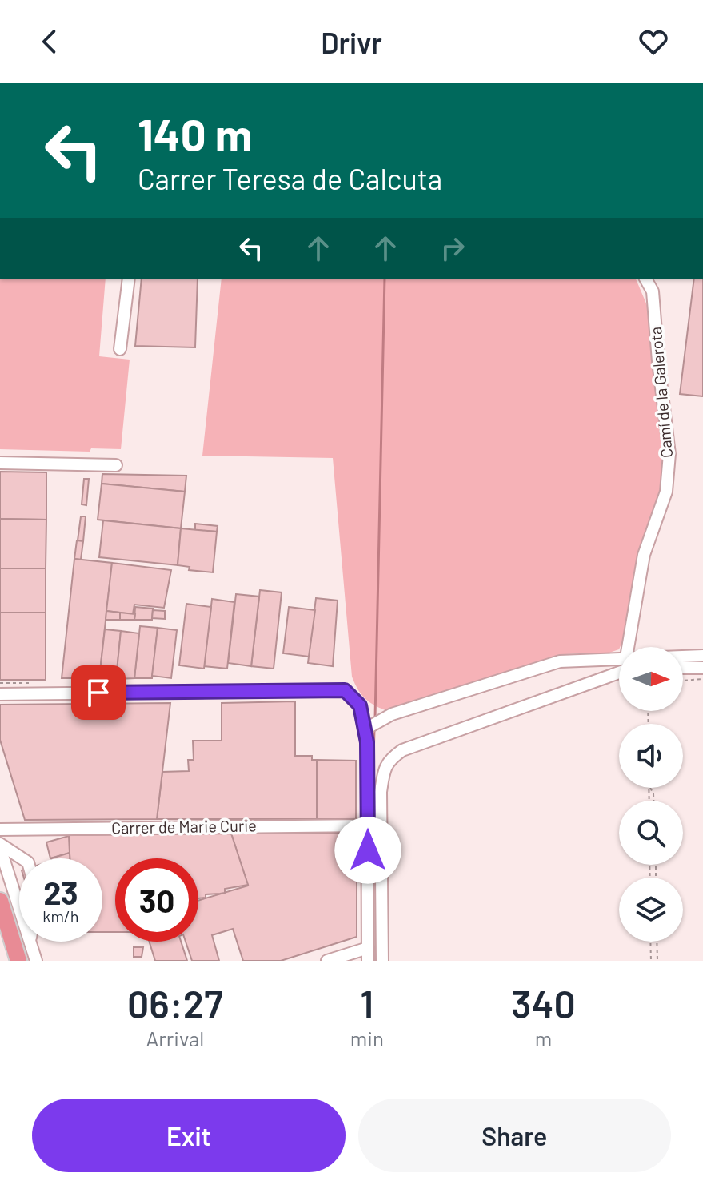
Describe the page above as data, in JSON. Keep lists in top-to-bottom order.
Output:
{
  "streets": {
    "street": ["Camí de la Galerota", "Carrer de Marie Curie"]
  },
  "north": "right",
  "page": {
    "header": "Drivr",
    "turn": ["140 m", "Carrer Teresa de Calcuta"],
    "speed": "23 km/h",
    "limit": "30",
    "eta": [
      "06:27",
      "Arrival",
      "1",
      "min",
      "340",
      "m"
    ],
    "buttons": ["Exit", "Share"]
  }
}
